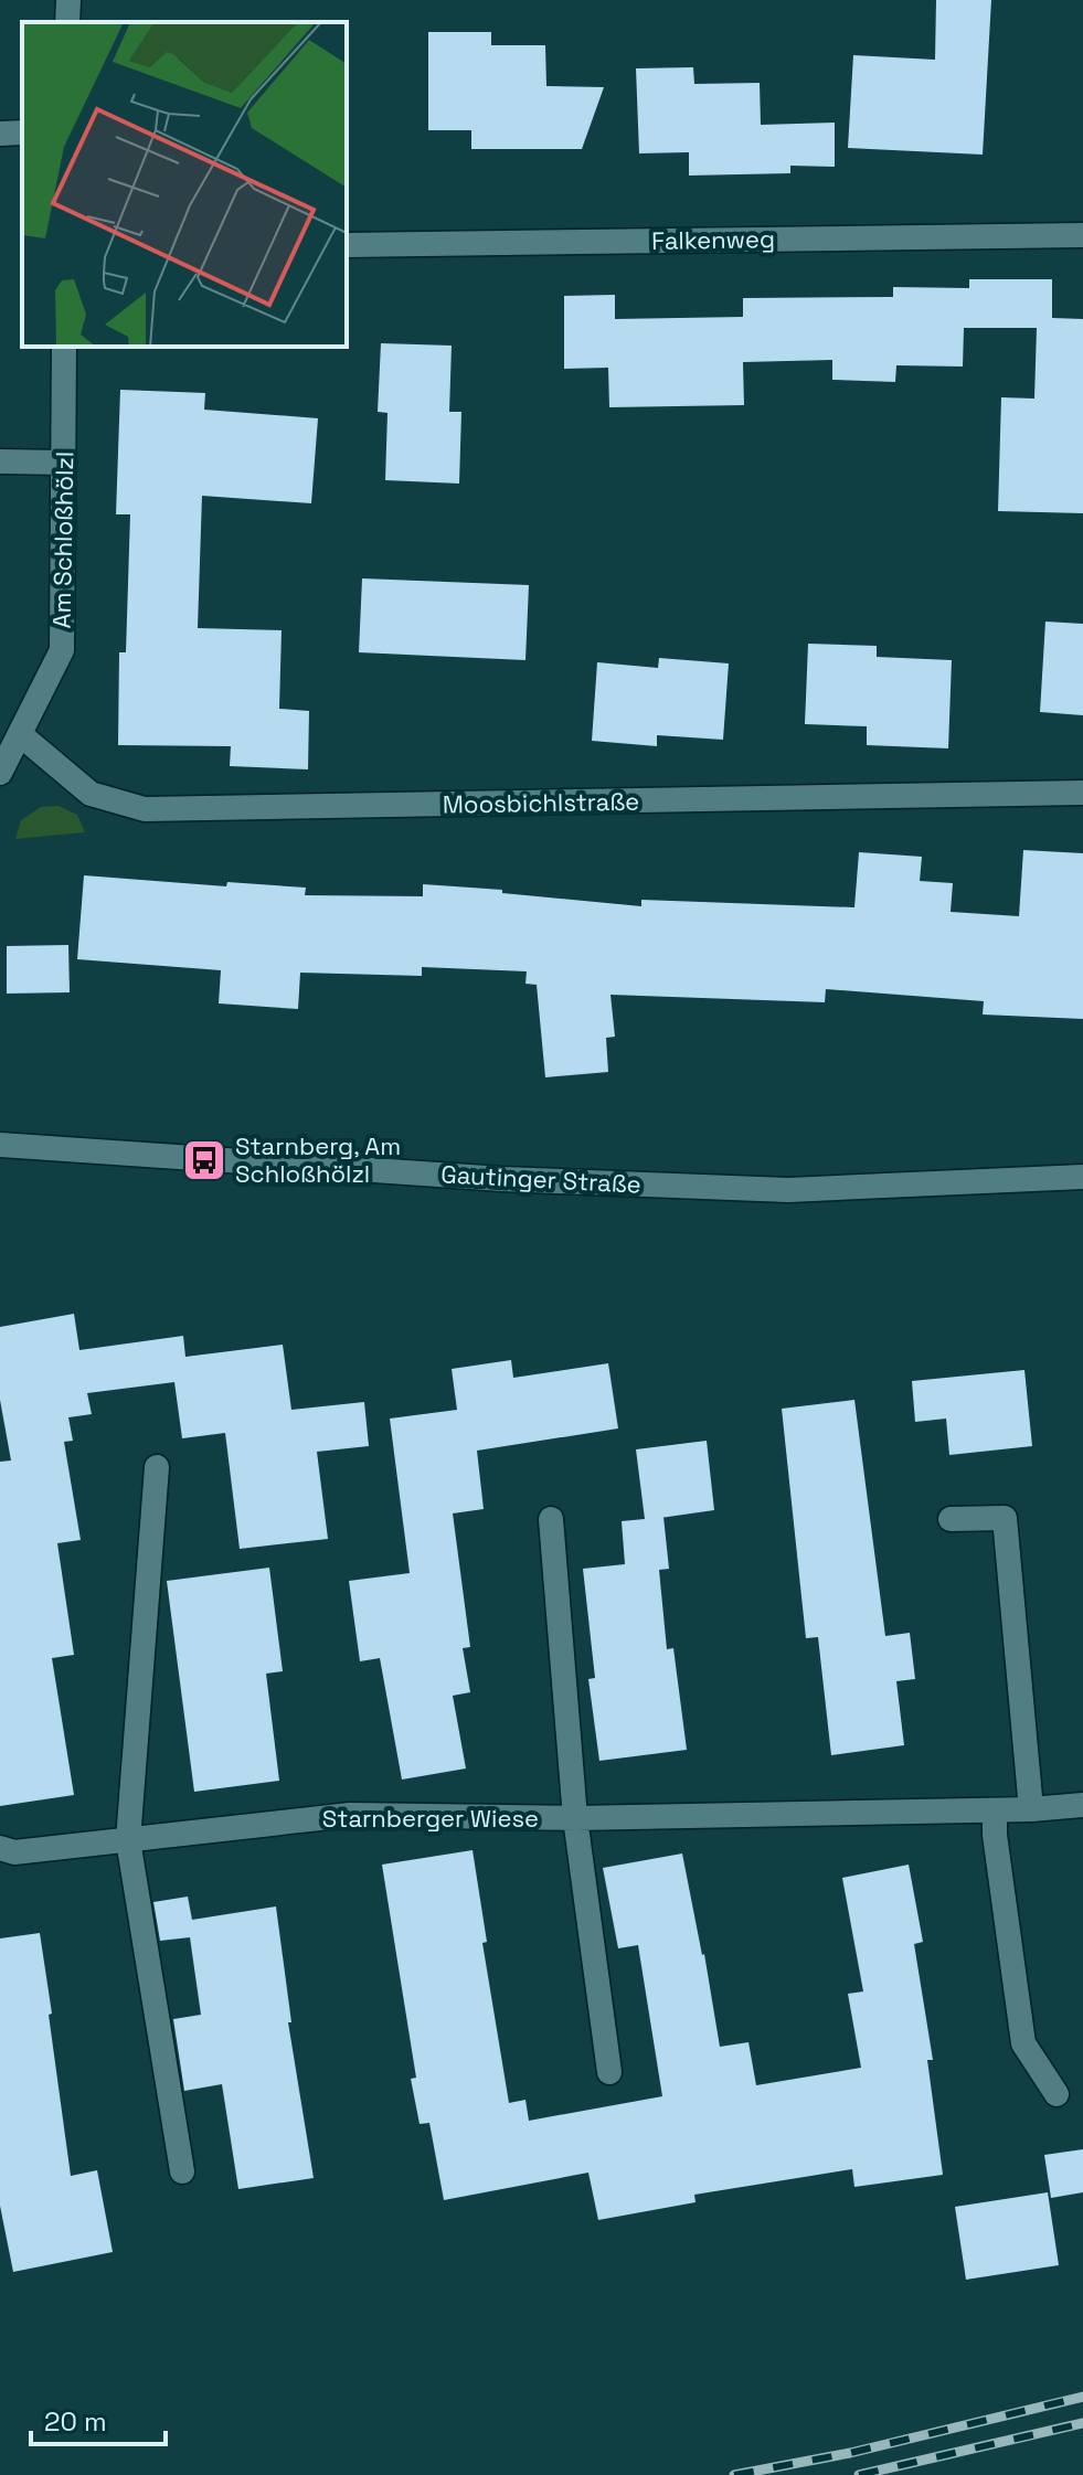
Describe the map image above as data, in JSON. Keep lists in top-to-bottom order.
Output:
{
  "streets": {
    "street": [
      "Falkenweg",
      "Am Schloßhölzl",
      "Moosbichlstraße",
      "Gautinger Straße",
      "Starnberger Wiese"
    ]
  },
  "crossings": [
    ["Am Schloßhölzl", "Moosbichlstraße"]
  ],
  "places": {
    "bus stop": ["Starnberg, Am Schloßhölzl"]
  },
  "scale_bar": "20 m"
}
